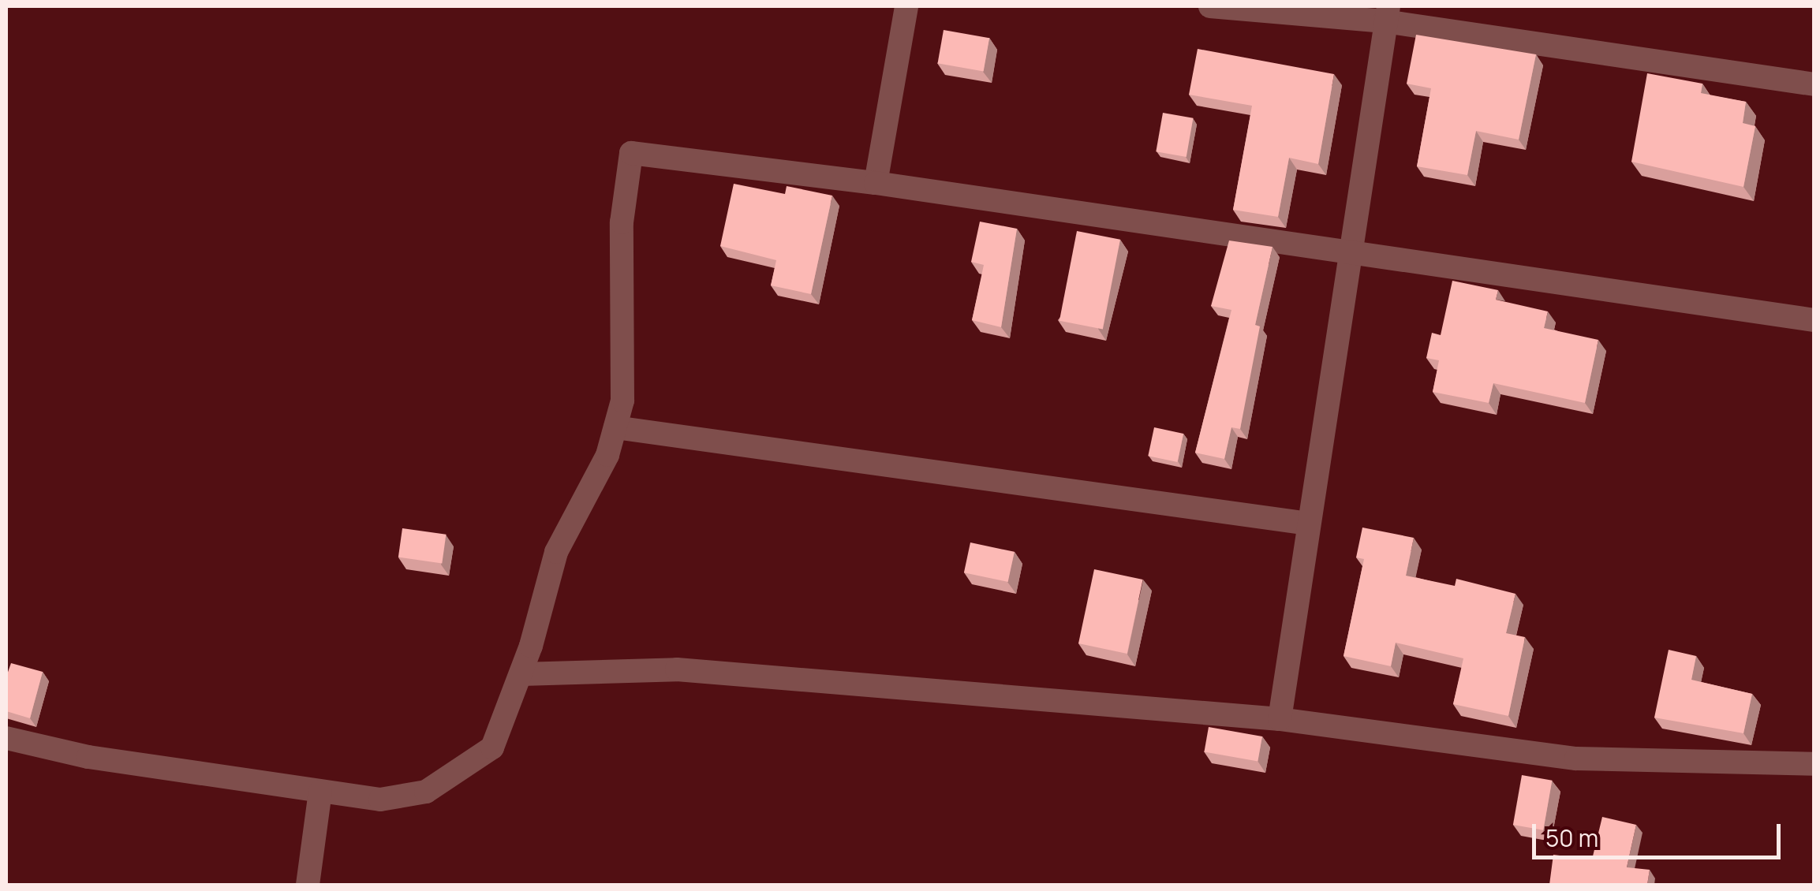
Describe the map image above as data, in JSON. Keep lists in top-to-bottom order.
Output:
{
  "scale_bar": "50 m"
}
